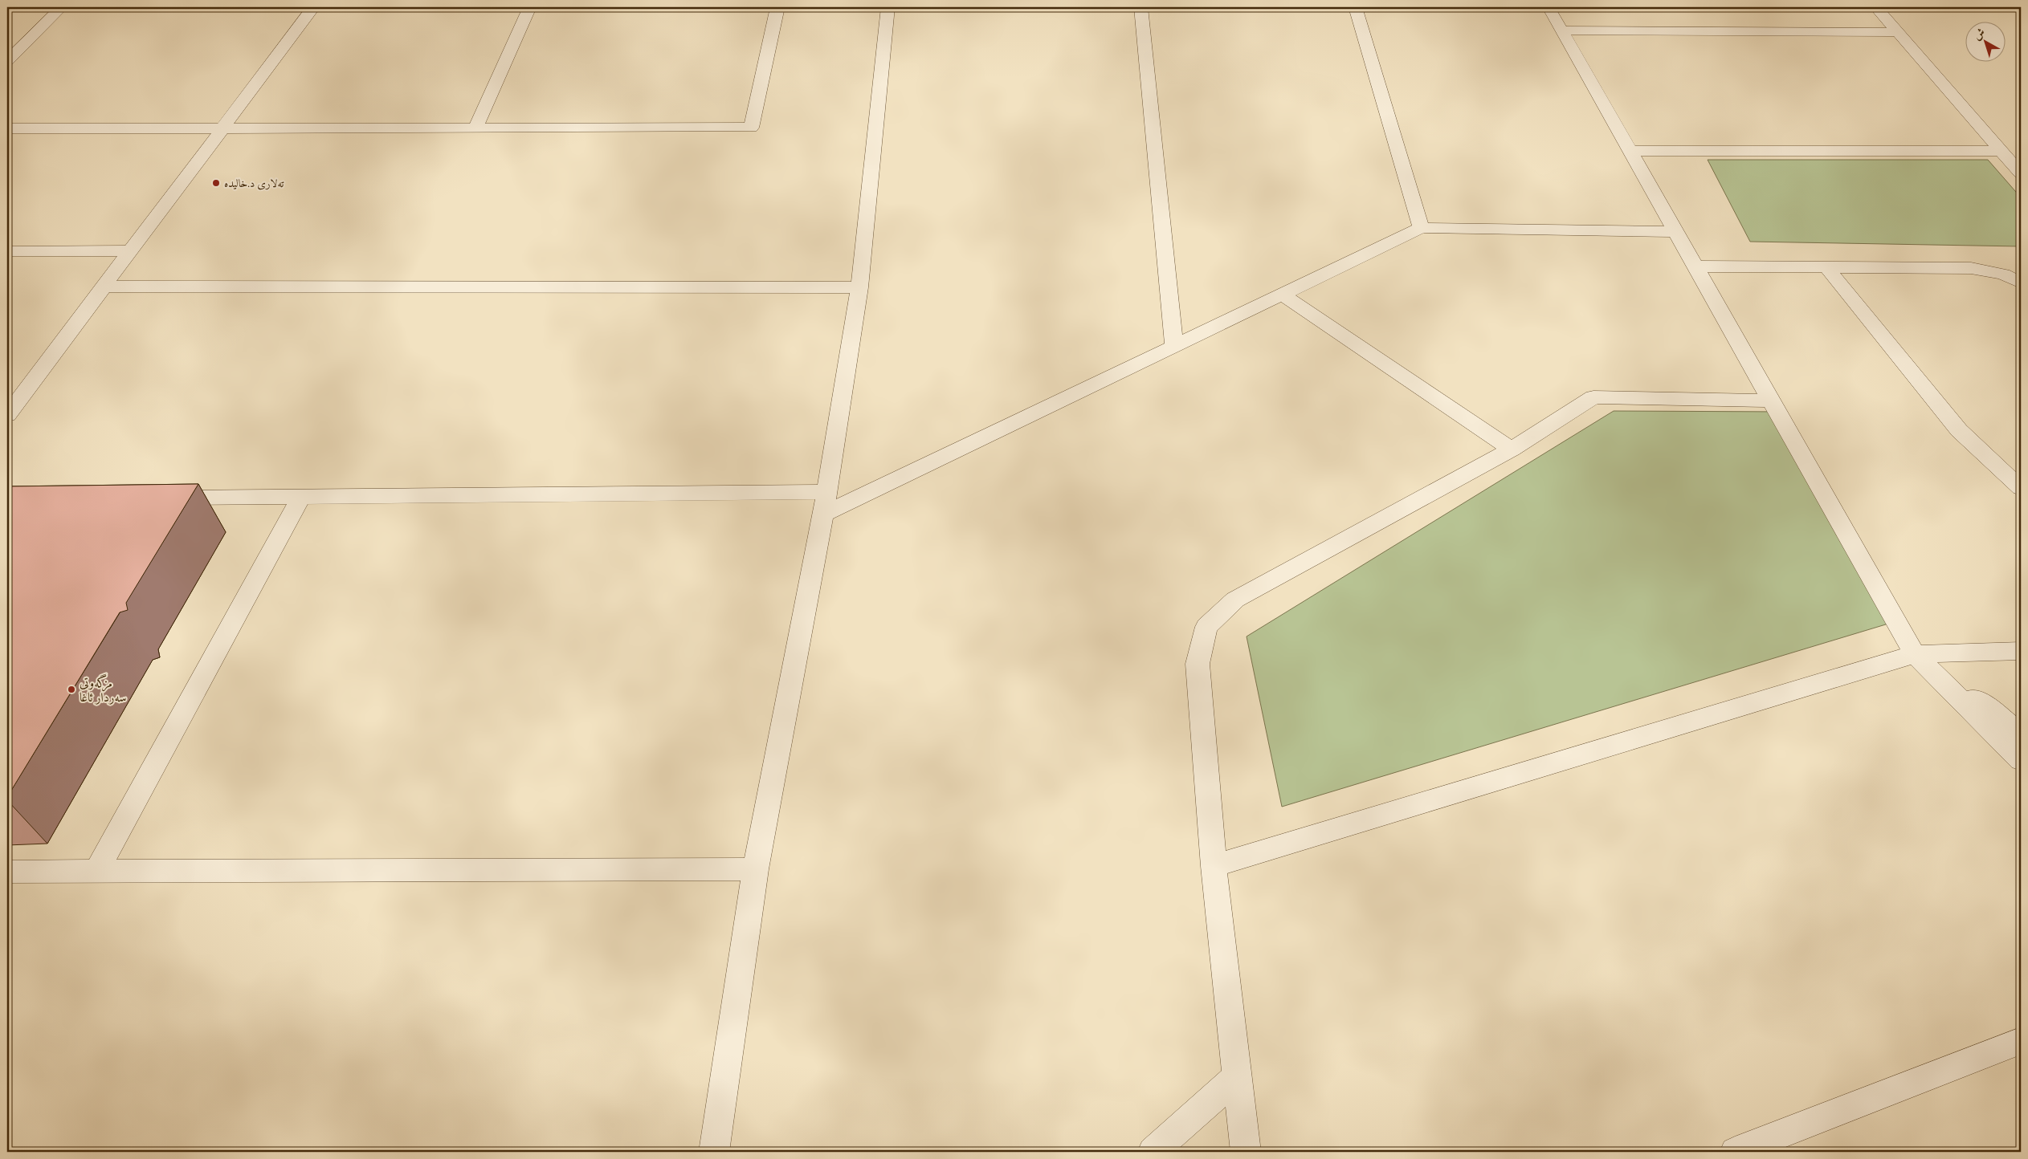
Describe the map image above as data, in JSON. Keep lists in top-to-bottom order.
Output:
{
  "places": ["تەلاری د.خالیدە", "مزگەوتی سەردار ئاغا"],
  "north": "top left"
}
